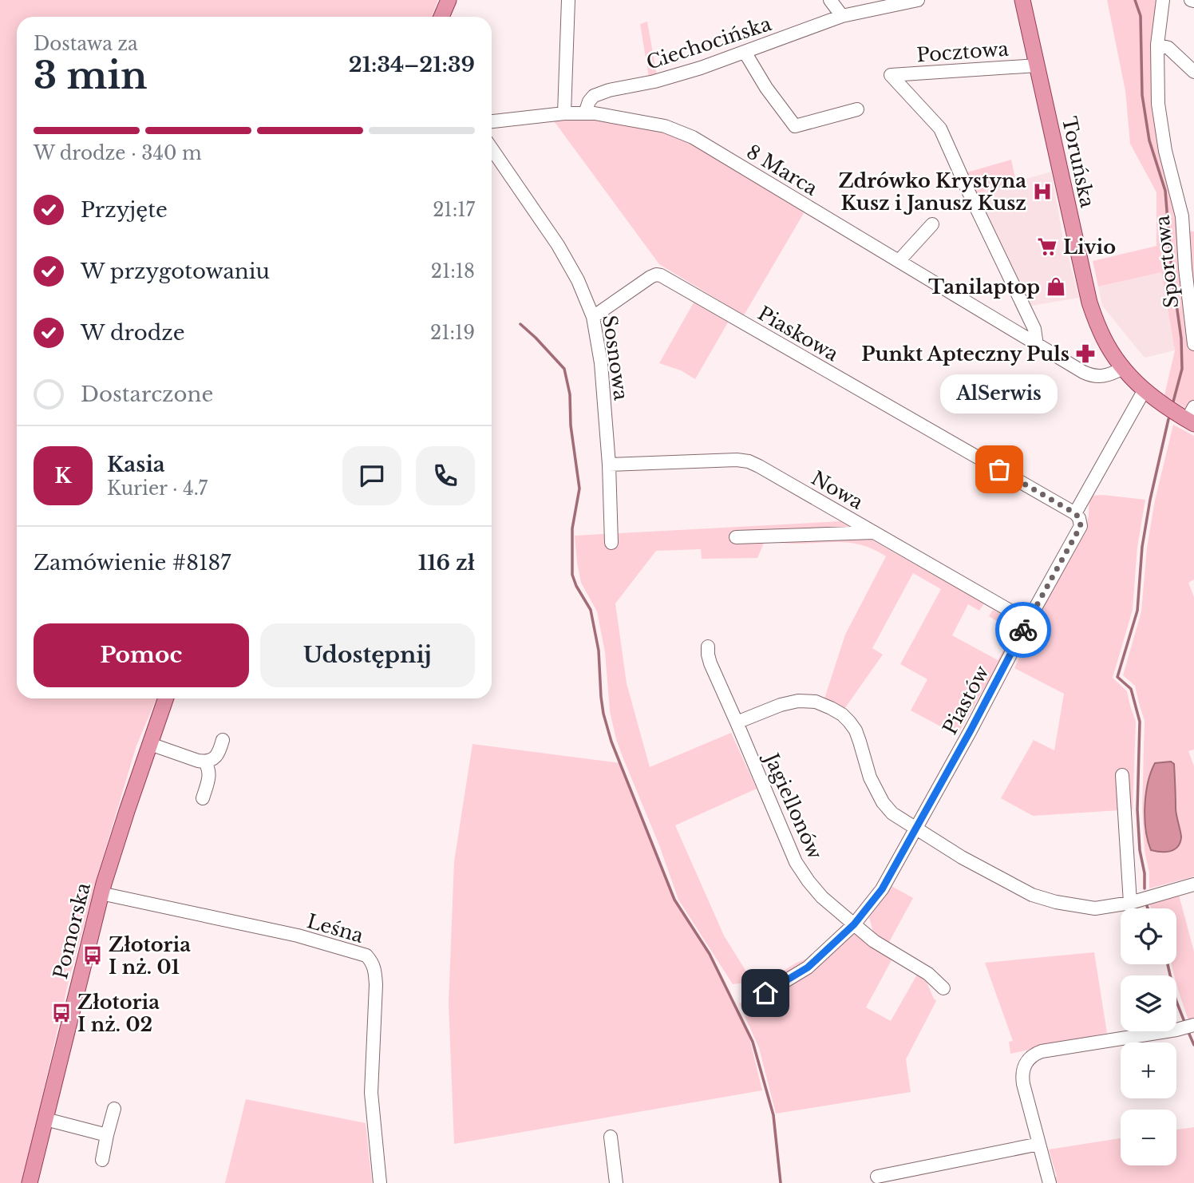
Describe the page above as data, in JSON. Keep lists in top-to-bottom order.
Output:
{
  "streets": {
    "main road": ["Toruńska", "Pomorska"],
    "street": [
      "Ciechocińska",
      "Pocztowa",
      "8 Marca",
      "Sportowa",
      "Piaskowa",
      "Sosnowa",
      "Nowa",
      "Piastów",
      "Jagiellonów",
      "Leśna"
    ]
  },
  "crossings": [
    ["Ciechocińska", "8 Marca"],
    ["Pocztowa", "Toruńska"],
    ["Pocztowa", "8 Marca"],
    ["Toruńska", "8 Marca"],
    ["Toruńska", "Piastów"],
    ["Piaskowa", "Sosnowa"],
    ["Piaskowa", "Piastów"],
    ["Sosnowa", "Nowa"],
    ["Nowa", "Piastów"],
    ["Piastów", "Jagiellonów"],
    ["Leśna", "Pomorska"]
  ],
  "places": {
    "hospital": ["Zdrówko Krystyna Kusz i Janusz Kusz"],
    "supermarket": ["Livio"],
    "shop": ["Tanilaptop"],
    "pharmacy": ["Punkt Apteczny Puls"],
    "other": ["AlSerwis"],
    "bus stop": ["Złotoria I nż. 01", "Złotoria I nż. 02"]
  },
  "page": {
    "heading": ["3 min", "Dostawa za", "21:34–21:39"],
    "panel": [
      "Kasia",
      "Kurier · 4.7",
      "Zamówienie #8187",
      "116 zł"
    ],
    "bar": "W drodze · 340 m",
    "list": [
      ["Przyjęte", "21:17"],
      ["W przygotowaniu", "21:18"],
      ["W drodze", "21:19"],
      "Dostarczone"
    ],
    "bubble": "AlSerwis",
    "round": "K",
    "buttons": ["Pomoc", "Udostępnij"],
    "map_buttons": ["+", "−"]
  }
}
